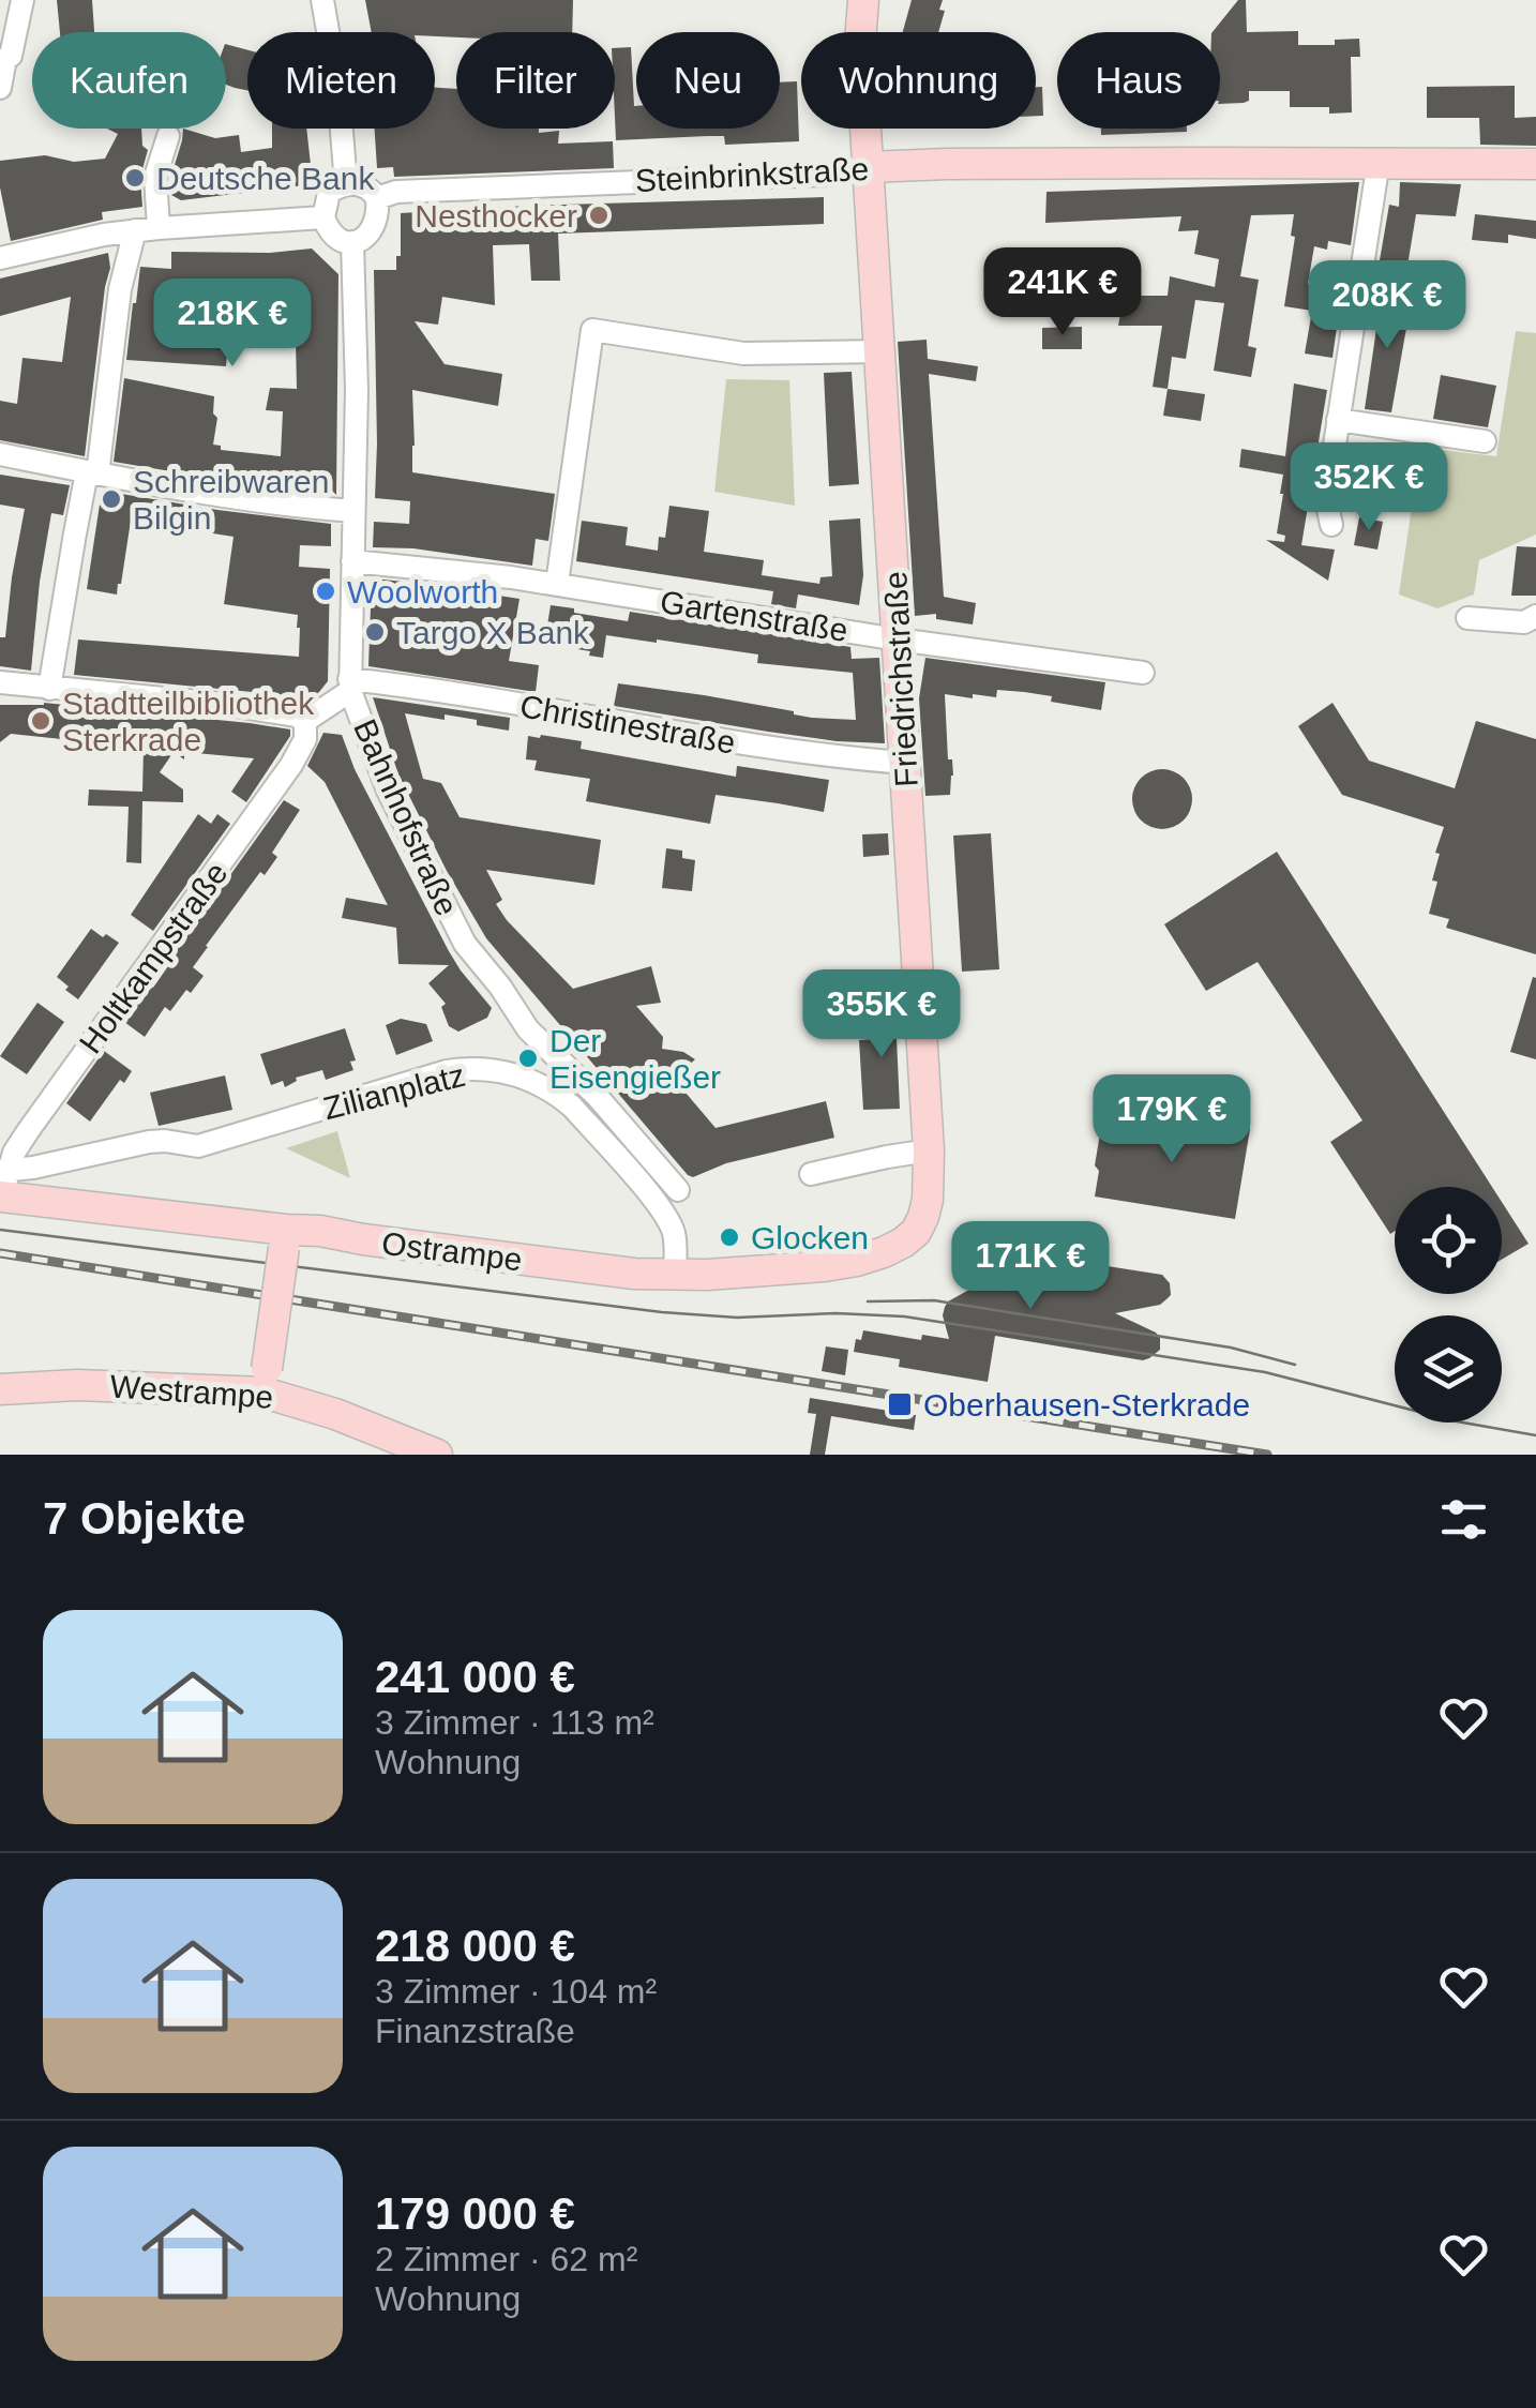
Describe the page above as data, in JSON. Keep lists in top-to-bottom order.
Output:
{
  "streets": {
    "main road": [
      "Steinbrinkstraße",
      "Friedrichstraße",
      "Ostrampe",
      "Westrampe"
    ],
    "street": [
      "Gartenstraße",
      "Christinestraße",
      "Bahnhofstraße",
      "Holtkampstraße",
      "Zilianplatz"
    ]
  },
  "crossings": [
    ["Steinbrinkstraße", "Friedrichstraße"],
    ["Steinbrinkstraße", "Bahnhofstraße"],
    ["Gartenstraße", "Friedrichstraße"],
    ["Gartenstraße", "Bahnhofstraße"],
    ["Friedrichstraße", "Christinestraße"],
    ["Friedrichstraße", "Ostrampe"],
    ["Christinestraße", "Bahnhofstraße"],
    ["Holtkampstraße", "Zilianplatz"],
    ["Holtkampstraße", "Ostrampe"],
    ["Zilianplatz", "Ostrampe"]
  ],
  "places": {
    "other": [
      "Deutsche Bank",
      "Nesthocker",
      "Schreibwaren Bilgin",
      "Woolworth",
      "Targo X Bank",
      "Stadtteilbibliothek Sterkrade",
      "Der Eisengießer",
      "Glocken"
    ],
    "transit": ["Oberhausen-Sterkrade"]
  },
  "page": {
    "chip": [
      "Kaufen",
      "Mieten",
      "Filter",
      "Neu",
      "Wohnung",
      "Haus"
    ],
    "price": [
      "241K €",
      "208K €",
      "218K €",
      "352K €",
      "355K €",
      "179K €",
      "171K €"
    ],
    "heading": "7 Objekte",
    "list": [
      {
        "name": "241 000 €",
        "note": "3 Zimmer · 113 m² · Wohnung"
      },
      {
        "name": "218 000 €",
        "note": "3 Zimmer · 104 m² · Finanzstraße"
      },
      {
        "name": "179 000 €",
        "note": "2 Zimmer · 62 m² · Wohnung"
      }
    ]
  }
}
